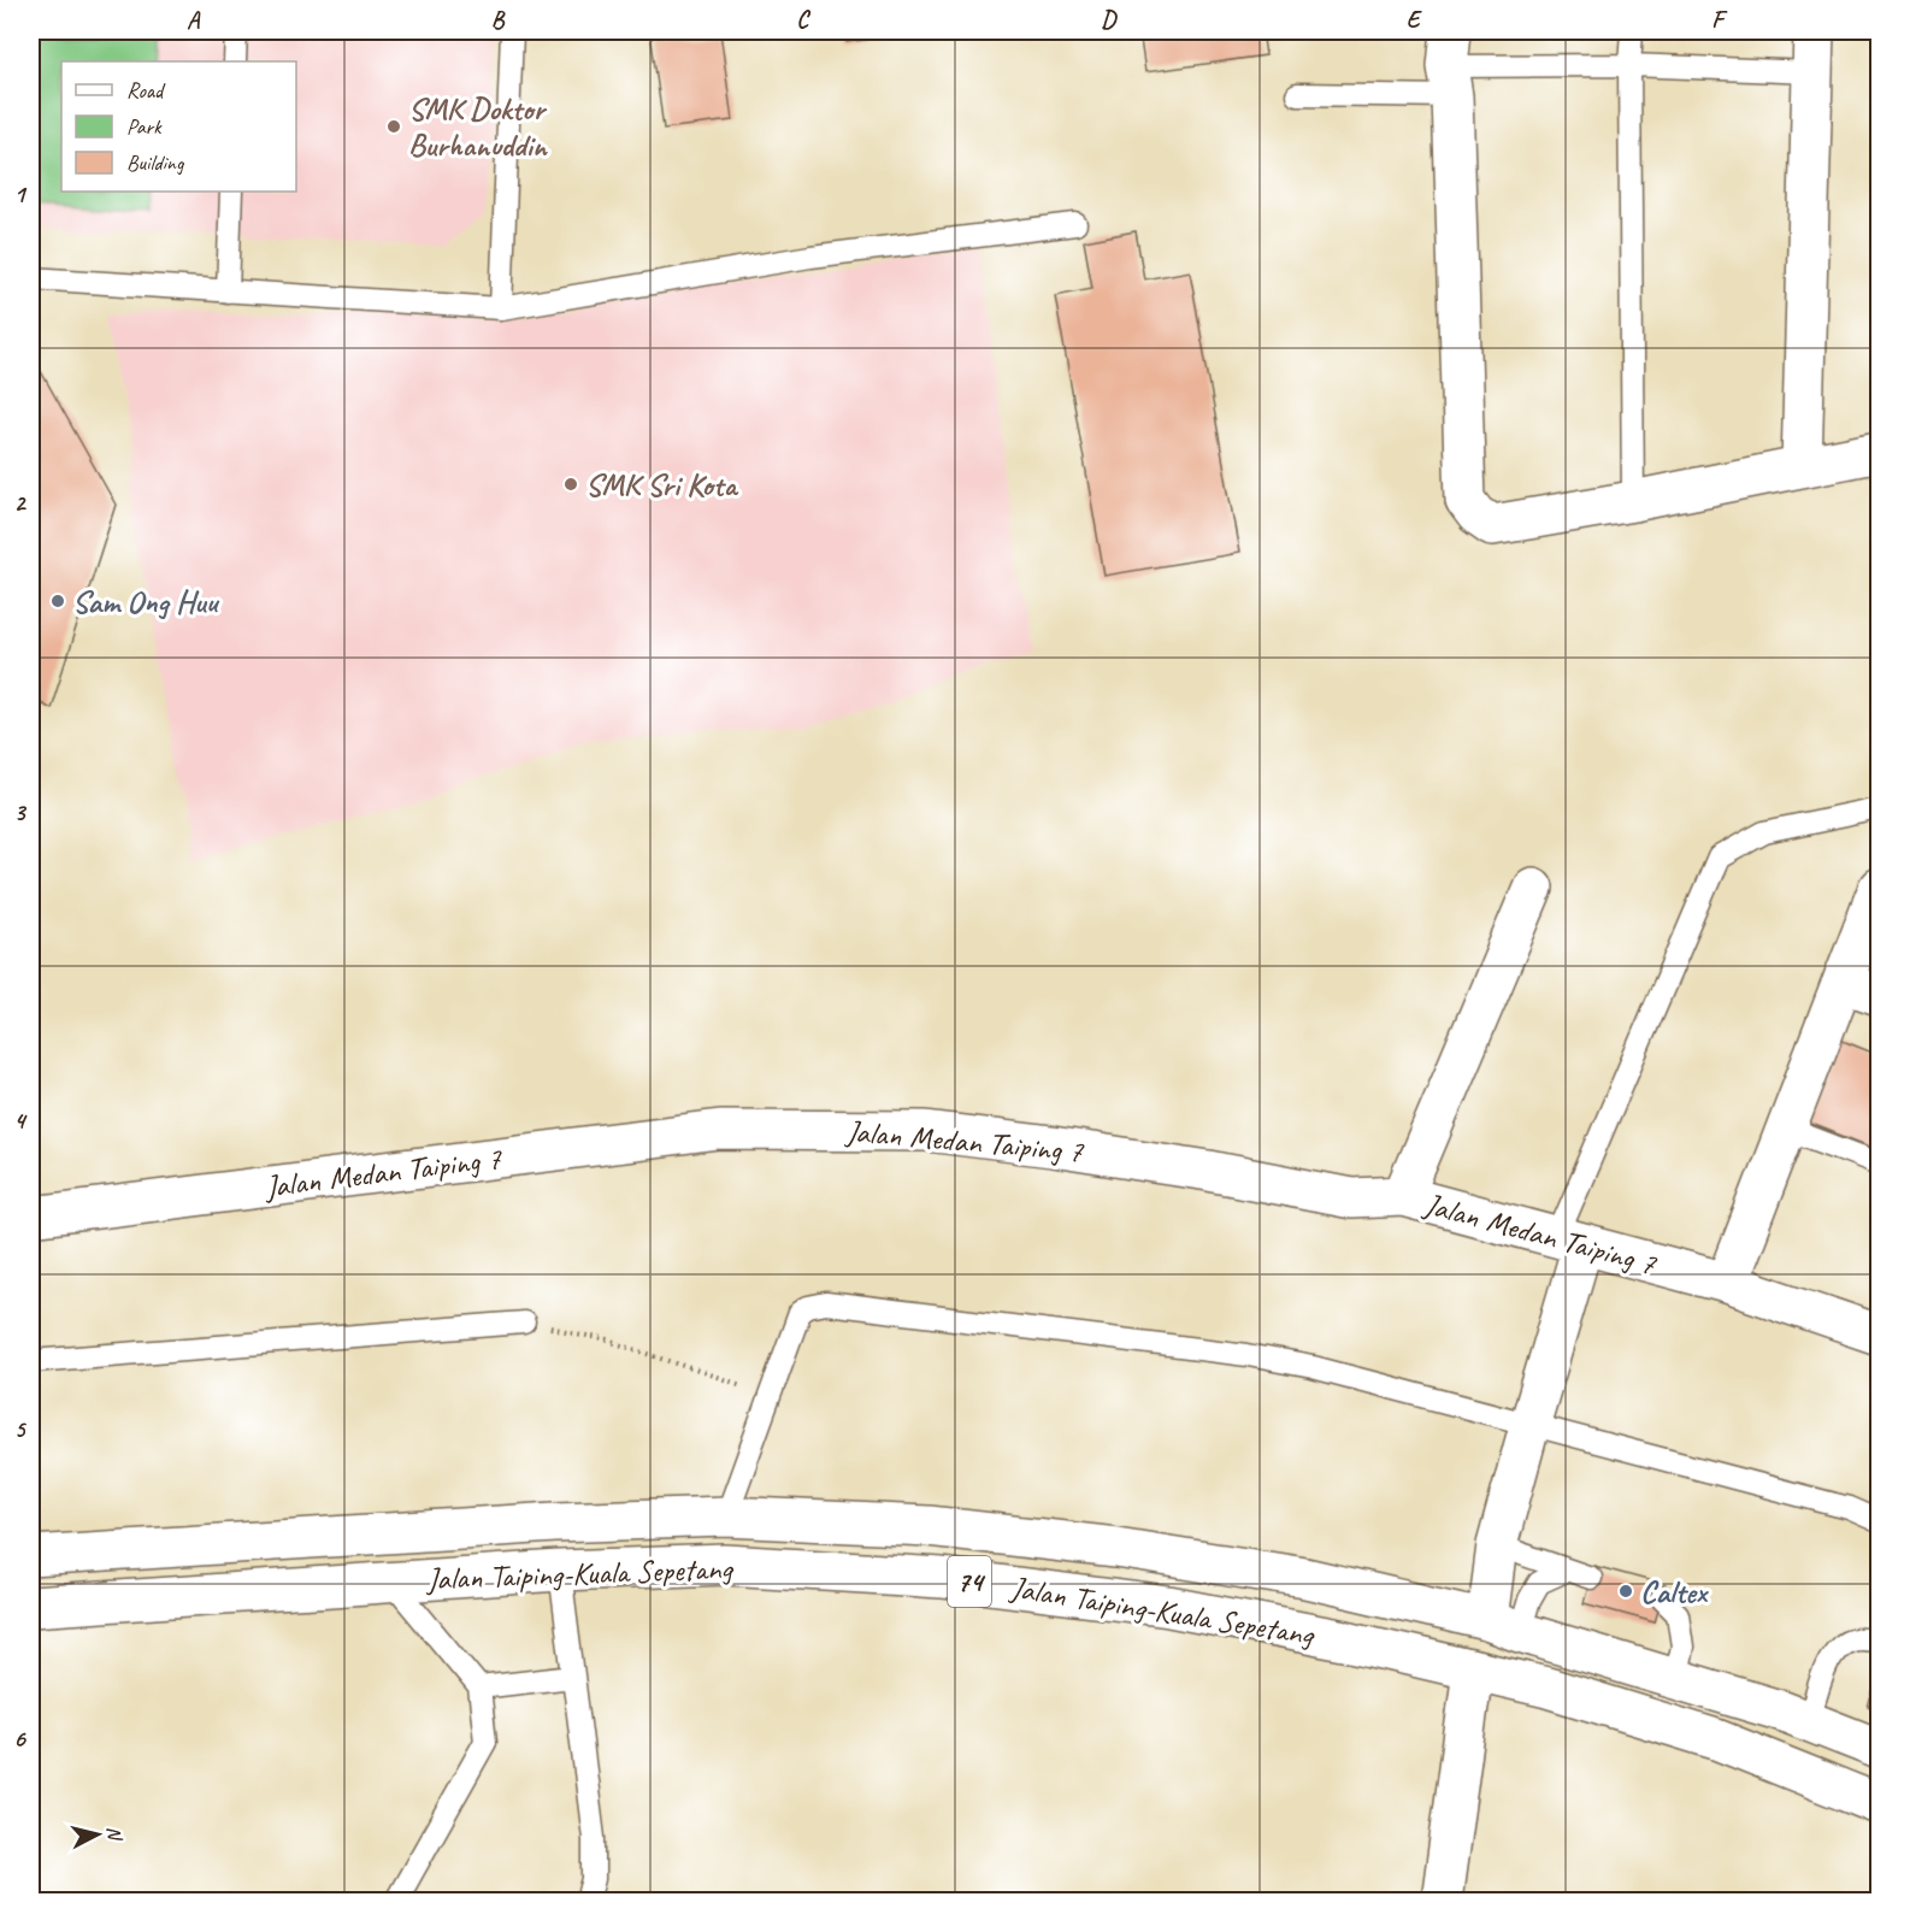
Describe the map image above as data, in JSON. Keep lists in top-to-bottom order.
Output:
{
  "streets": {
    "street": ["Jalan Medan Taiping 7", "Jalan Taiping-Kuala Sepetang", "74"]
  },
  "places": [
    "SMK Doktor Burhanuddin",
    "SMK Sri Kota",
    "Sam Ong Huu",
    "Caltex"
  ],
  "legend": ["Road", "Park", "Building"],
  "north": "right",
  "grid": {
    "columns": [
      "A",
      "B",
      "C",
      "D",
      "E",
      "F"
    ],
    "rows": [
      "1",
      "2",
      "3",
      "4",
      "5",
      "6"
    ]
  }
}
